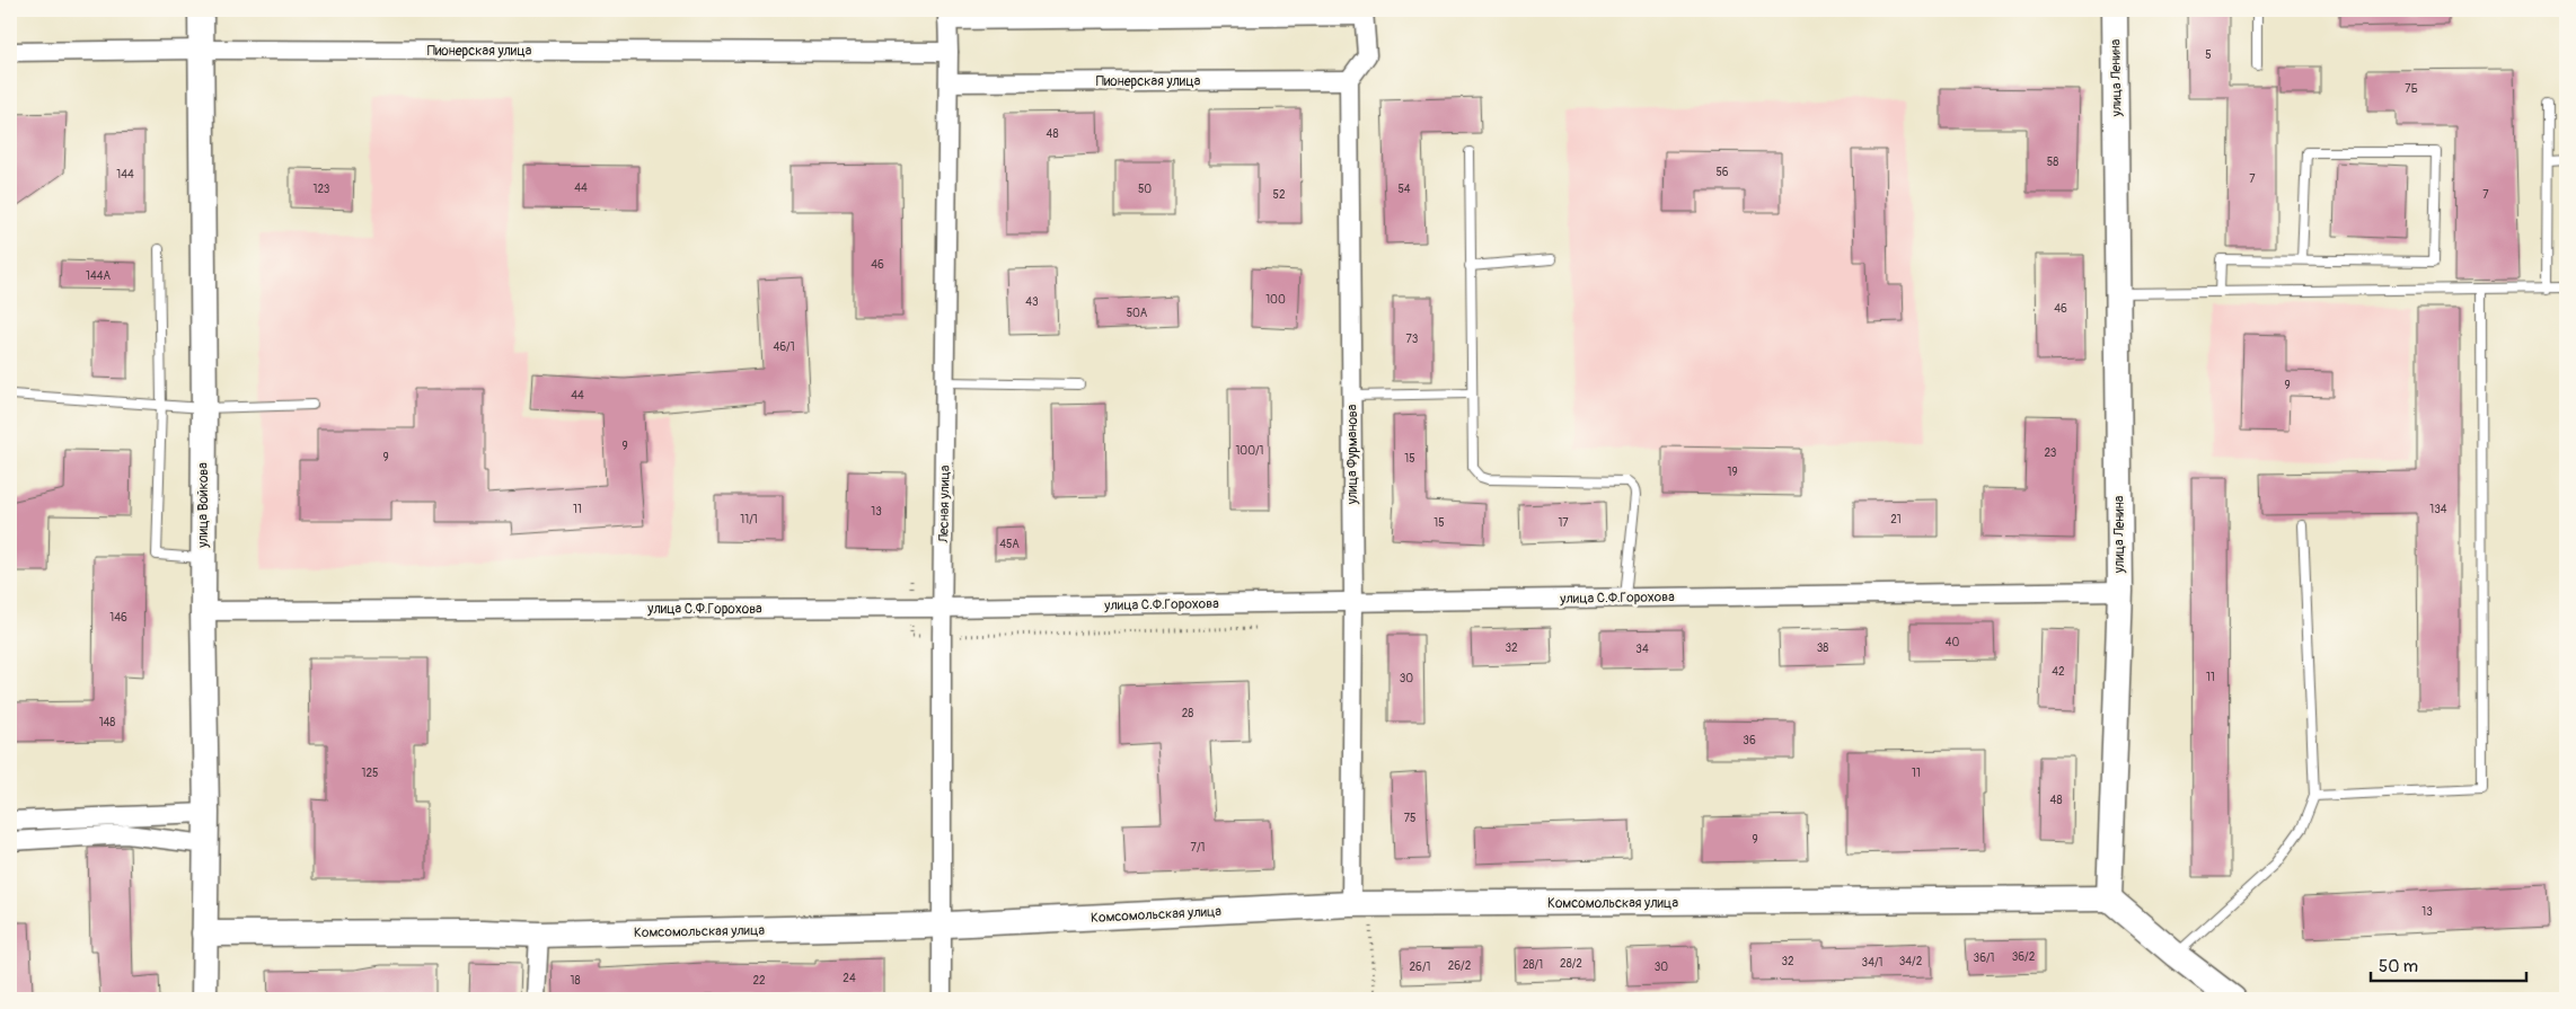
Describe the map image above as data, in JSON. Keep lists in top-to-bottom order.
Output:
{
  "streets": {
    "main road": ["улица Ленина", "улица Войкова", "Комсомольская улица"],
    "street": [
      "Пионерская улица",
      "улица Фурманова",
      "Лесная улица",
      "улица С.Ф.Горохова"
    ]
  },
  "crossings": [
    ["Пионерская улица", "улица Фурманова"],
    ["Пионерская улица", "Лесная улица"],
    ["Пионерская улица", "улица Войкова"],
    ["улица Ленина", "улица С.Ф.Горохова"],
    ["улица Ленина", "Комсомольская улица"],
    ["улица Фурманова", "улица С.Ф.Горохова"],
    ["улица Фурманова", "Комсомольская улица"],
    ["Лесная улица", "улица С.Ф.Горохова"],
    ["Лесная улица", "Комсомольская улица"],
    ["улица Войкова", "улица С.Ф.Горохова"],
    ["улица Войкова", "Комсомольская улица"]
  ],
  "house_numbers": [
    "5",
    "7Б",
    "48",
    "58",
    "56",
    "144",
    "7",
    "44",
    "123",
    "50",
    "54",
    "52",
    "7",
    "46",
    "144А",
    "100",
    "43",
    "46",
    "50А",
    "73",
    "46/1",
    "9",
    "44",
    "9",
    "100/1",
    "23",
    "9",
    "15",
    "19",
    "11",
    "134",
    "13",
    "11/1",
    "21",
    "15",
    "17",
    "45А",
    "146",
    "40",
    "32",
    "38",
    "34",
    "42",
    "11",
    "30",
    "28",
    "148",
    "36",
    "125",
    "11",
    "48",
    "75",
    "9",
    "7/1",
    "13",
    "36/2",
    "36/1",
    "32",
    "34/2",
    "34/1",
    "28/2",
    "28/1",
    "26/2",
    "26/1",
    "30",
    "24",
    "18",
    "22"
  ],
  "scale_bar": "50 m"
}
